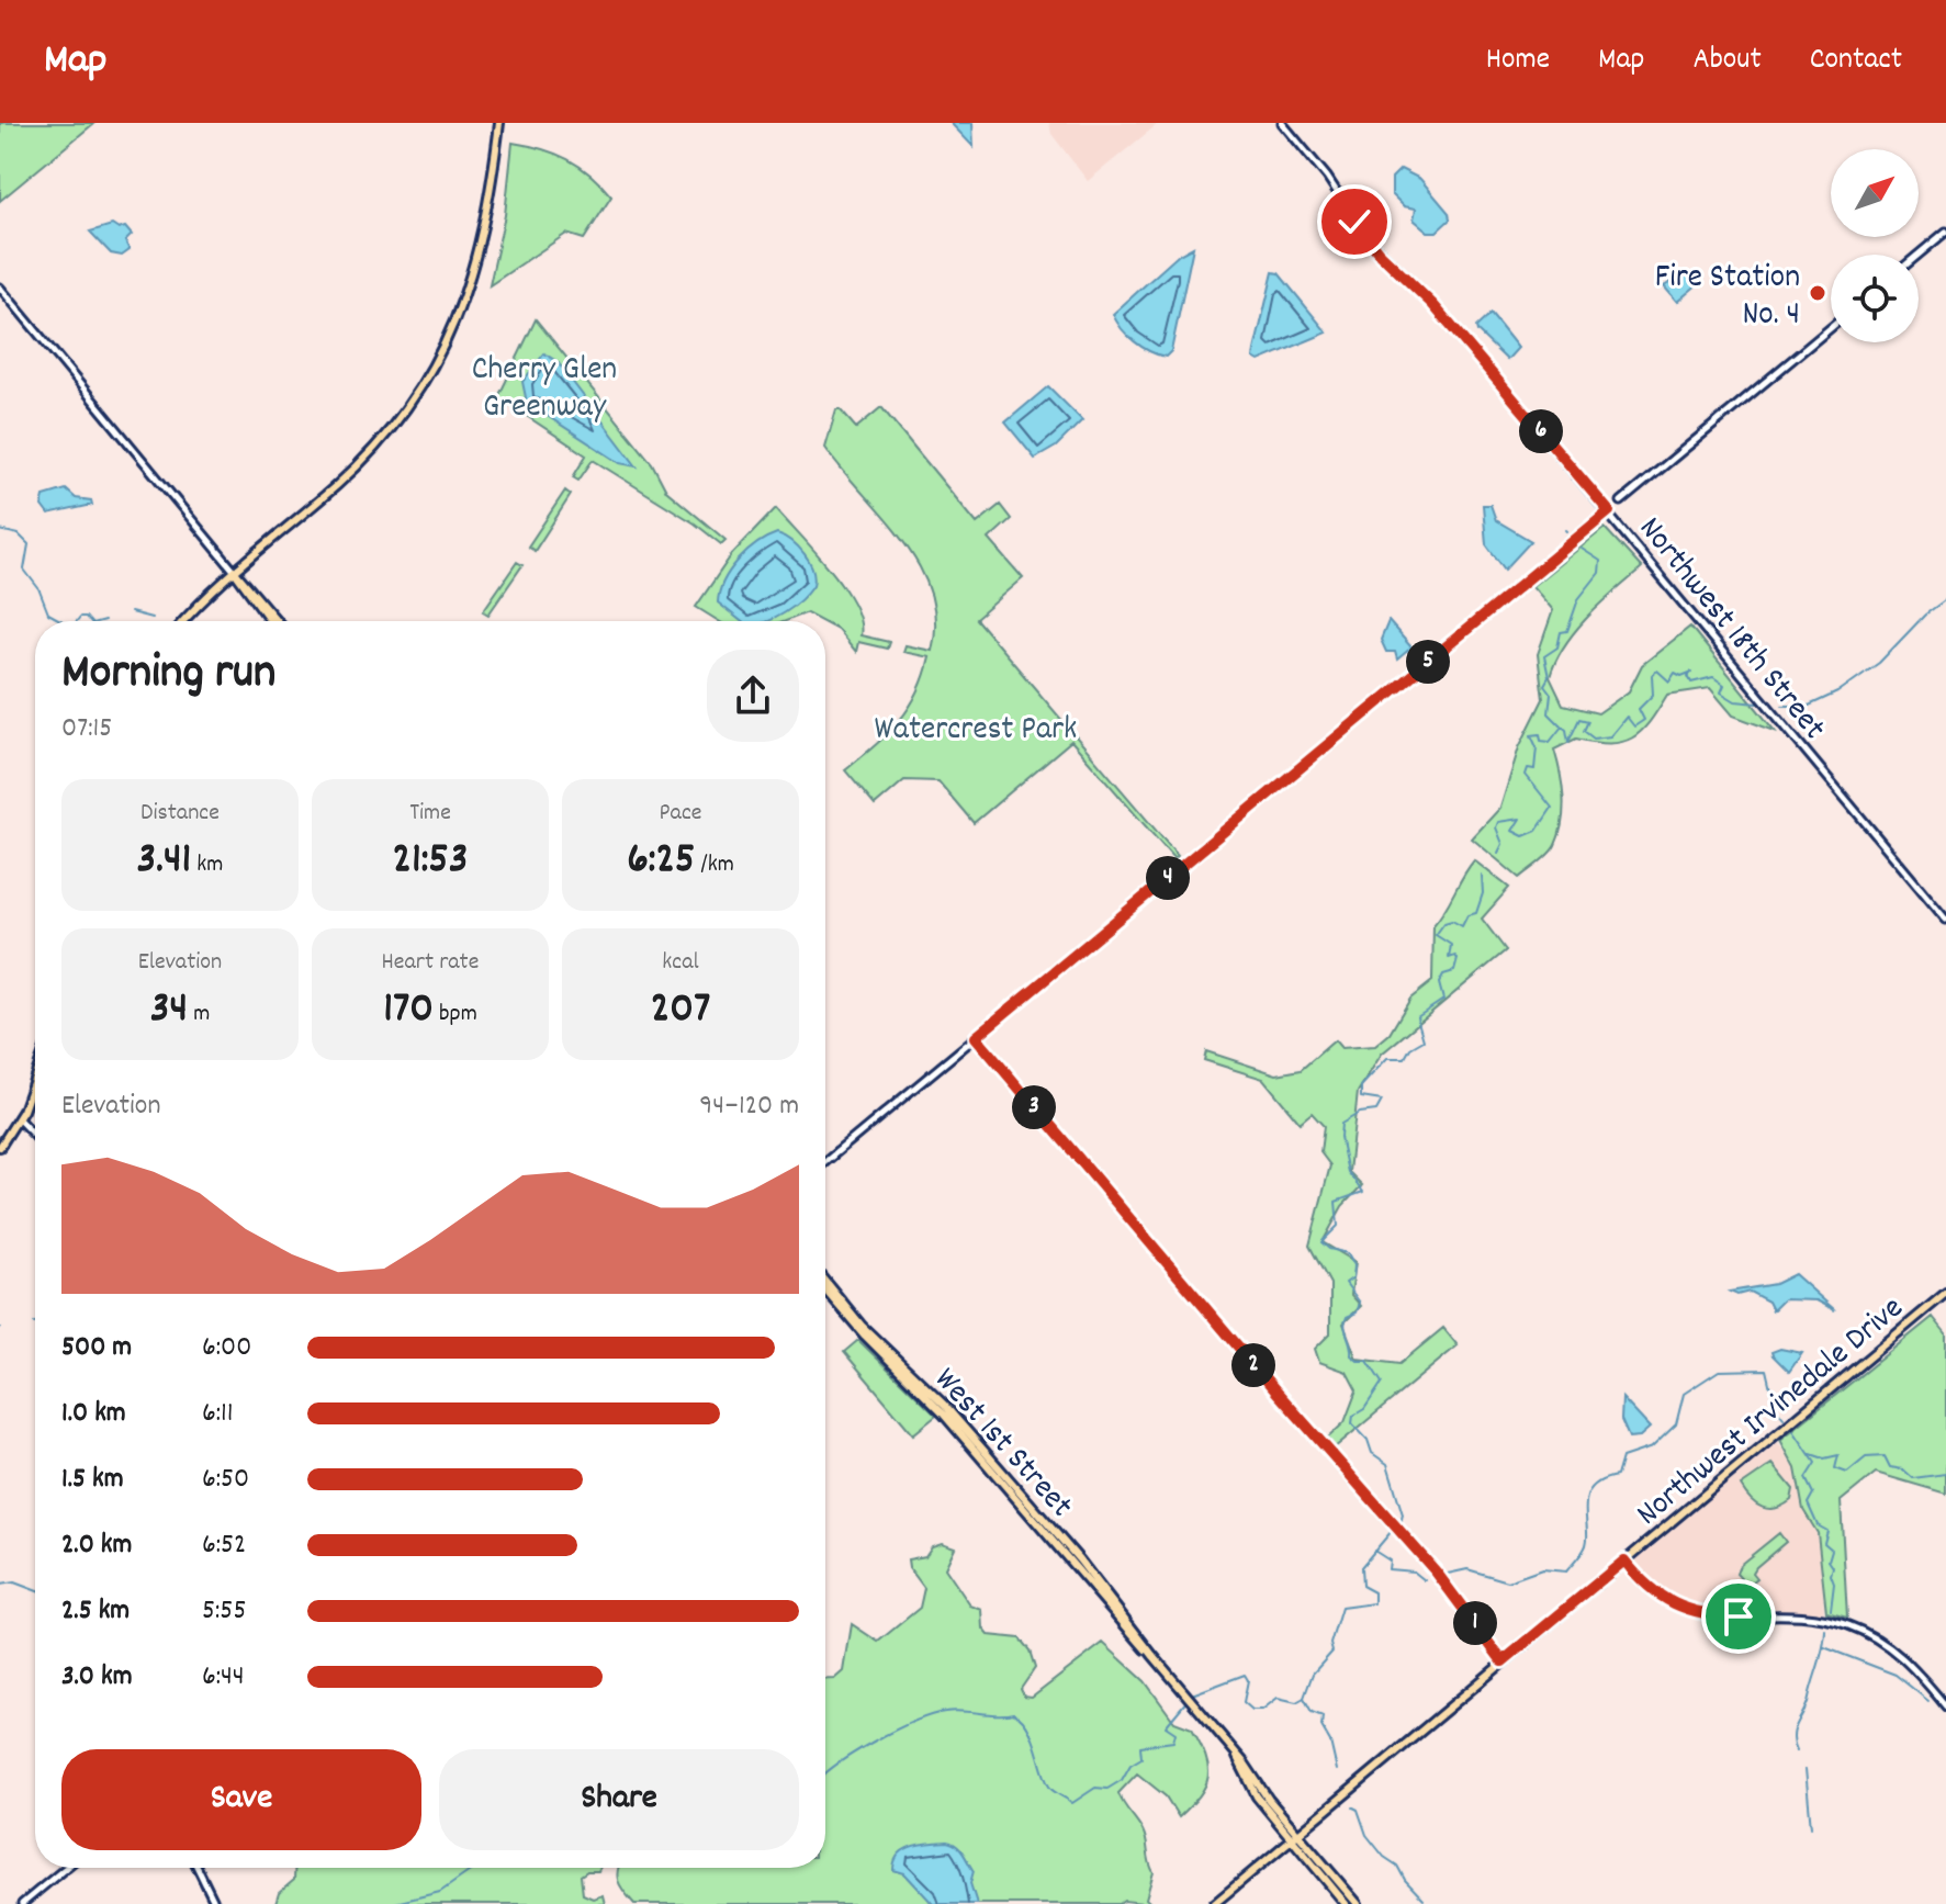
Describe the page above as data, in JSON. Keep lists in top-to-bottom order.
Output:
{
  "streets": {
    "main road": ["Northwest Irvinedale Drive", "West 1st Street"],
    "street": ["Northwest 18th Street"]
  },
  "crossings": [
    ["Northwest Irvinedale Drive", "West 1st Street"]
  ],
  "parks": ["Cherry Glen Greenway", "Watercrest Park"],
  "places": ["Fire Station No. 4"],
  "north": "top right",
  "page": {
    "header": "Map",
    "nav": [
      "Home",
      "Map",
      "About",
      "Contact"
    ],
    "pins": [
      "6",
      "5",
      "4",
      "3",
      "2",
      "1"
    ],
    "heading": ["Morning run", "07:15"],
    "stats": [
      ["Distance", "3.41 km"],
      ["Time", "21:53"],
      ["Pace", "6:25 /km"],
      ["Elevation", "34 m"],
      ["Heart rate", "170 bpm"],
      ["kcal", "207"]
    ],
    "chart": ["Elevation", "94–120 m"],
    "list": [
      {
        "name": "500 m",
        "note": "6:00"
      },
      {
        "name": "1.0 km",
        "note": "6:11"
      },
      {
        "name": "1.5 km",
        "note": "6:50"
      },
      {
        "name": "2.0 km",
        "note": "6:52"
      },
      {
        "name": "2.5 km",
        "note": "5:55"
      },
      {
        "name": "3.0 km",
        "note": "6:44"
      }
    ],
    "buttons": ["Save", "Share"]
  }
}
